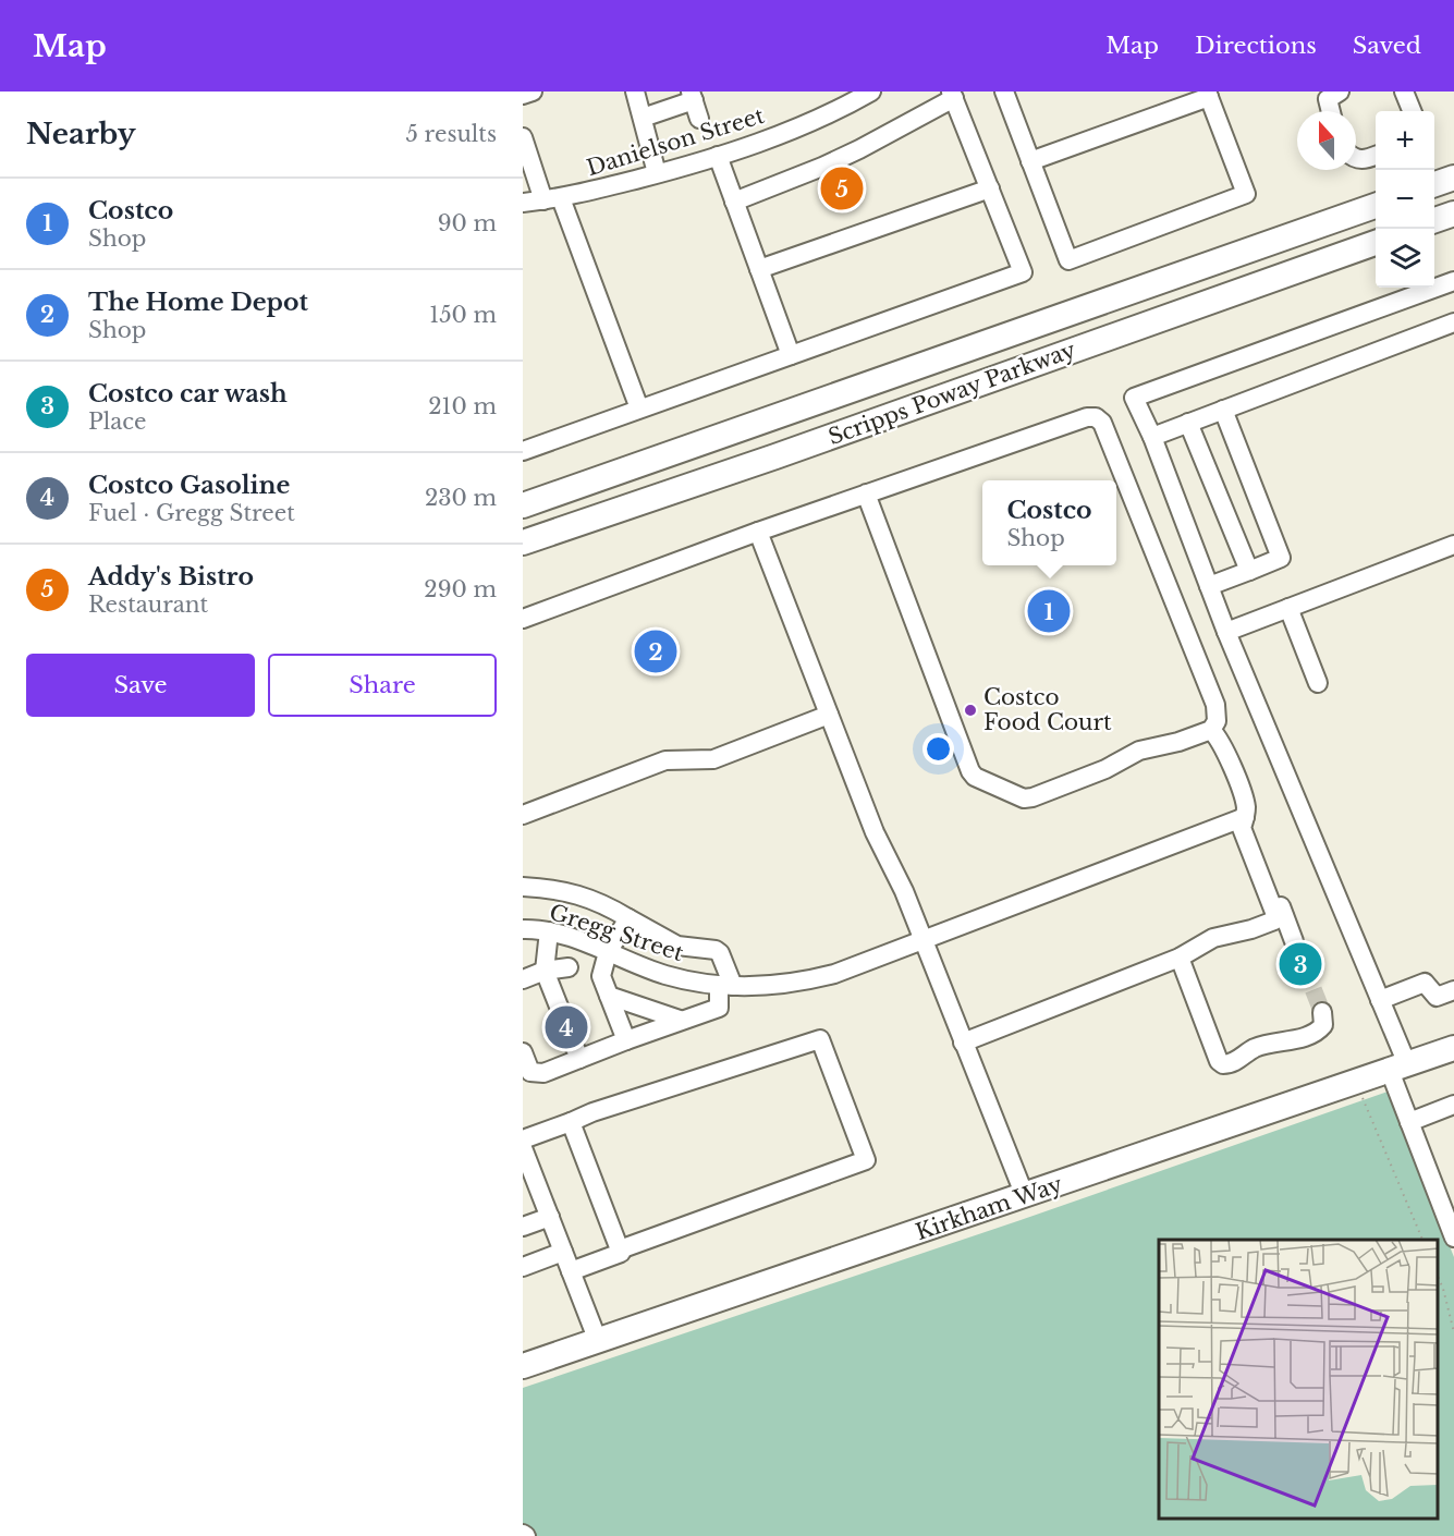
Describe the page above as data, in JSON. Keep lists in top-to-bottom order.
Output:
{
  "streets": {
    "main road": ["Scripps Poway Parkway", "Kirkham Way"],
    "street": ["Danielson Street", "Gregg Street"]
  },
  "places": ["Costco Food Court"],
  "north": "top",
  "page": {
    "header": "Map",
    "nav": ["Map", "Directions", "Saved"],
    "heading": ["Nearby", "5 results"],
    "map_buttons": ["+", "−"],
    "pins": [
      "5",
      "1",
      "2",
      "3",
      "4"
    ],
    "list": [
      {
        "mark": "1",
        "name": "Costco",
        "note": "Shop",
        "value": "90 m"
      },
      {
        "mark": "2",
        "name": "The Home Depot",
        "note": "Shop",
        "value": "150 m"
      },
      {
        "mark": "3",
        "name": "Costco car wash",
        "note": "Place",
        "value": "210 m"
      },
      {
        "mark": "4",
        "name": "Costco Gasoline",
        "note": "Fuel · Gregg Street",
        "value": "230 m"
      },
      {
        "mark": "5",
        "name": "Addy's Bistro",
        "note": "Restaurant",
        "value": "290 m"
      }
    ],
    "popup": ["Costco", "Shop"],
    "buttons": ["Save", "Share"]
  }
}
